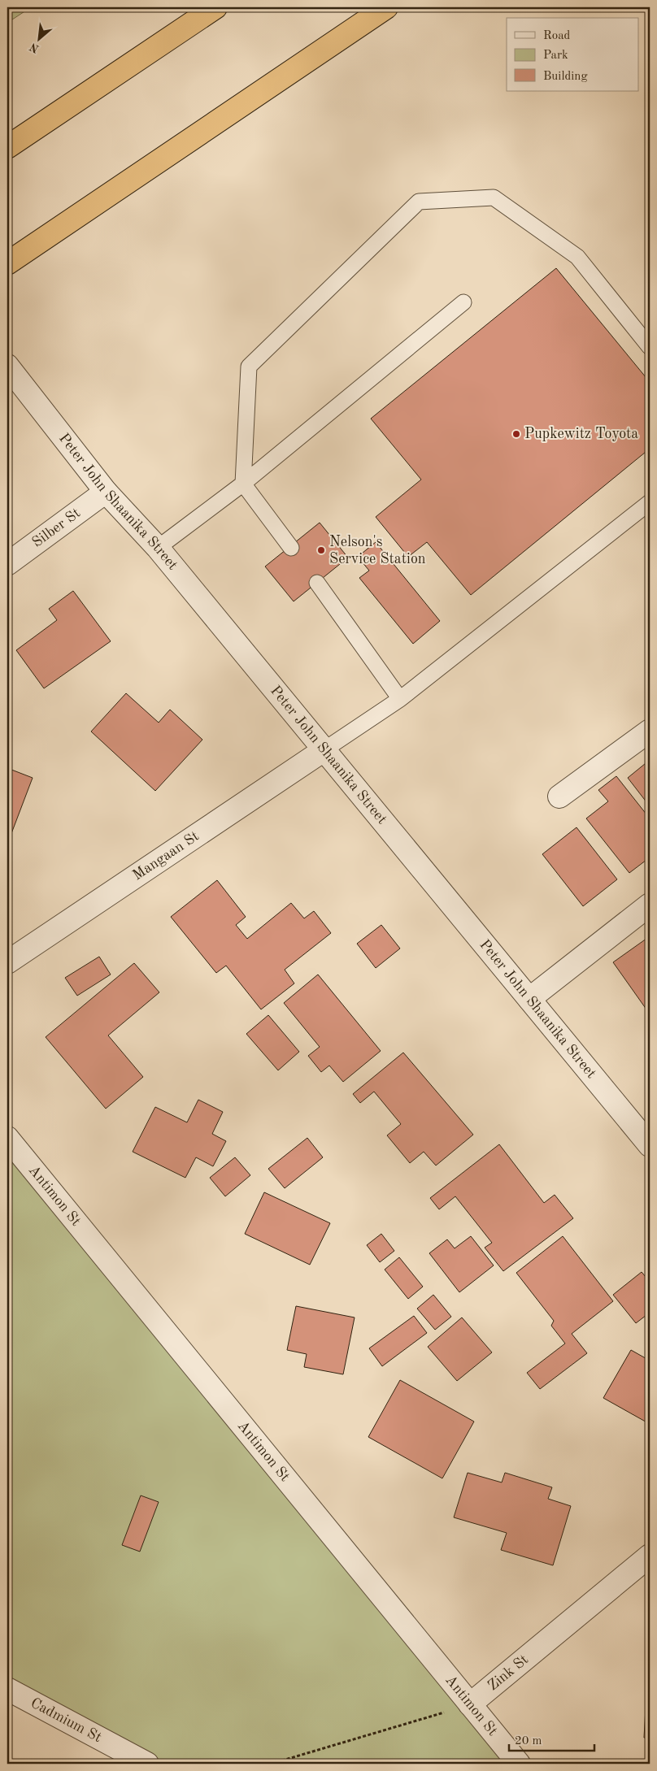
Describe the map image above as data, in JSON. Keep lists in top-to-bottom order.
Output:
{
  "streets": {
    "street": [
      "Peter John Shaanika Street",
      "Silber St",
      "Mangaan St",
      "Antimon St",
      "Zink St",
      "Cadmium St"
    ]
  },
  "crossings": [
    ["Peter John Shaanika Street", "Silber St"],
    ["Peter John Shaanika Street", "Mangaan St"],
    ["Antimon St", "Zink St"]
  ],
  "places": ["Pupkewitz Toyota", "Nelson's Service Station"],
  "legend": ["Road", "Park", "Building"],
  "scale_bar": "20 m",
  "north": "bottom left"
}
